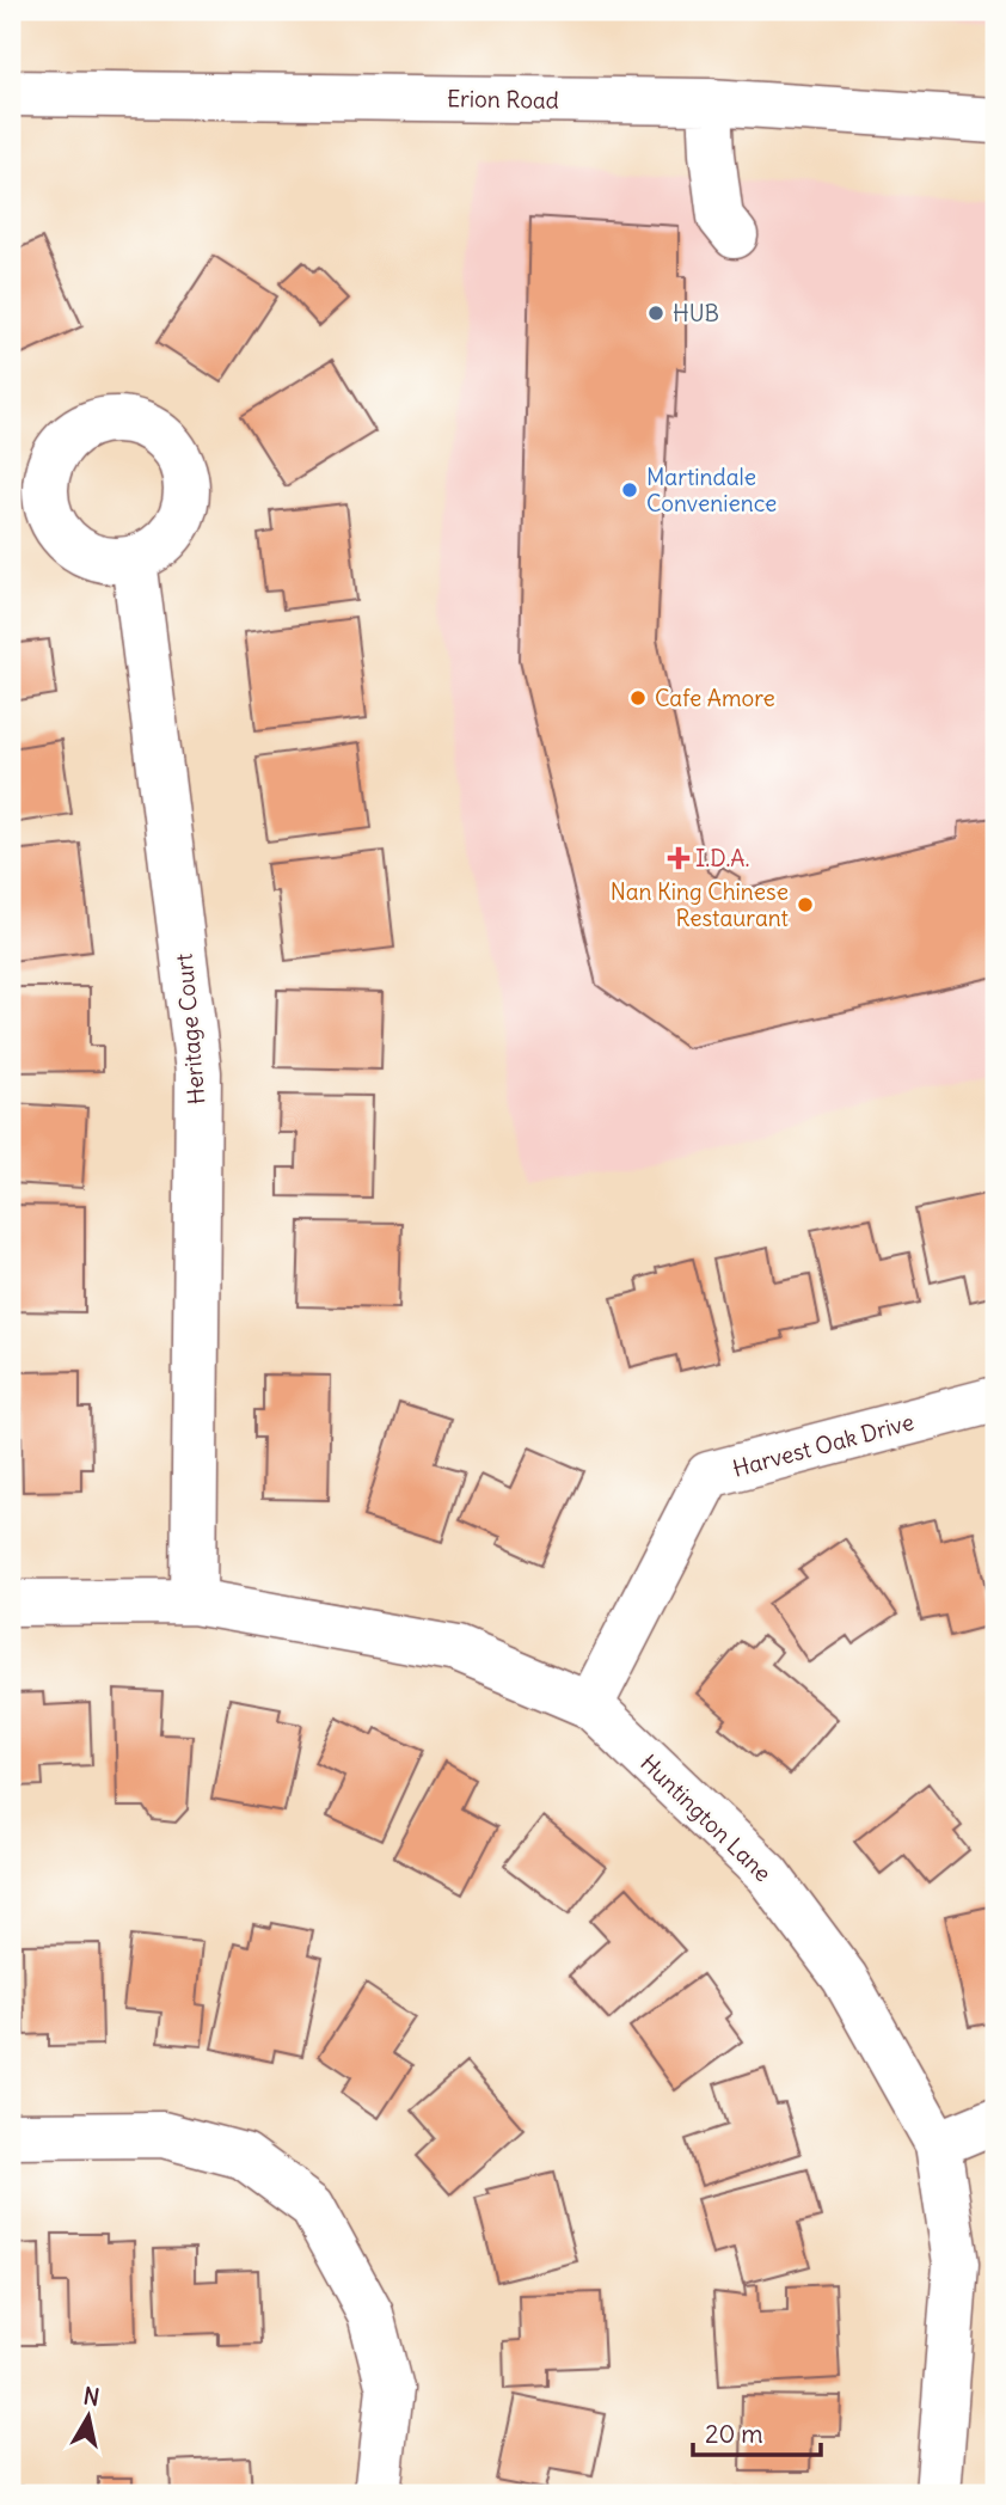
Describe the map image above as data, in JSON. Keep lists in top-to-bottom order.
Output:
{
  "streets": {
    "street": [
      "Erion Road",
      "Heritage Court",
      "Harvest Oak Drive",
      "Huntington Lane"
    ]
  },
  "crossings": [
    ["Heritage Court", "Huntington Lane"],
    ["Harvest Oak Drive", "Huntington Lane"]
  ],
  "places": {
    "other": [
      "HUB",
      "Martindale Convenience",
      "Cafe Amore",
      "Nan King Chinese Restaurant"
    ],
    "health": ["I.D.A."]
  },
  "scale_bar": "20 m",
  "north": "top"
}
